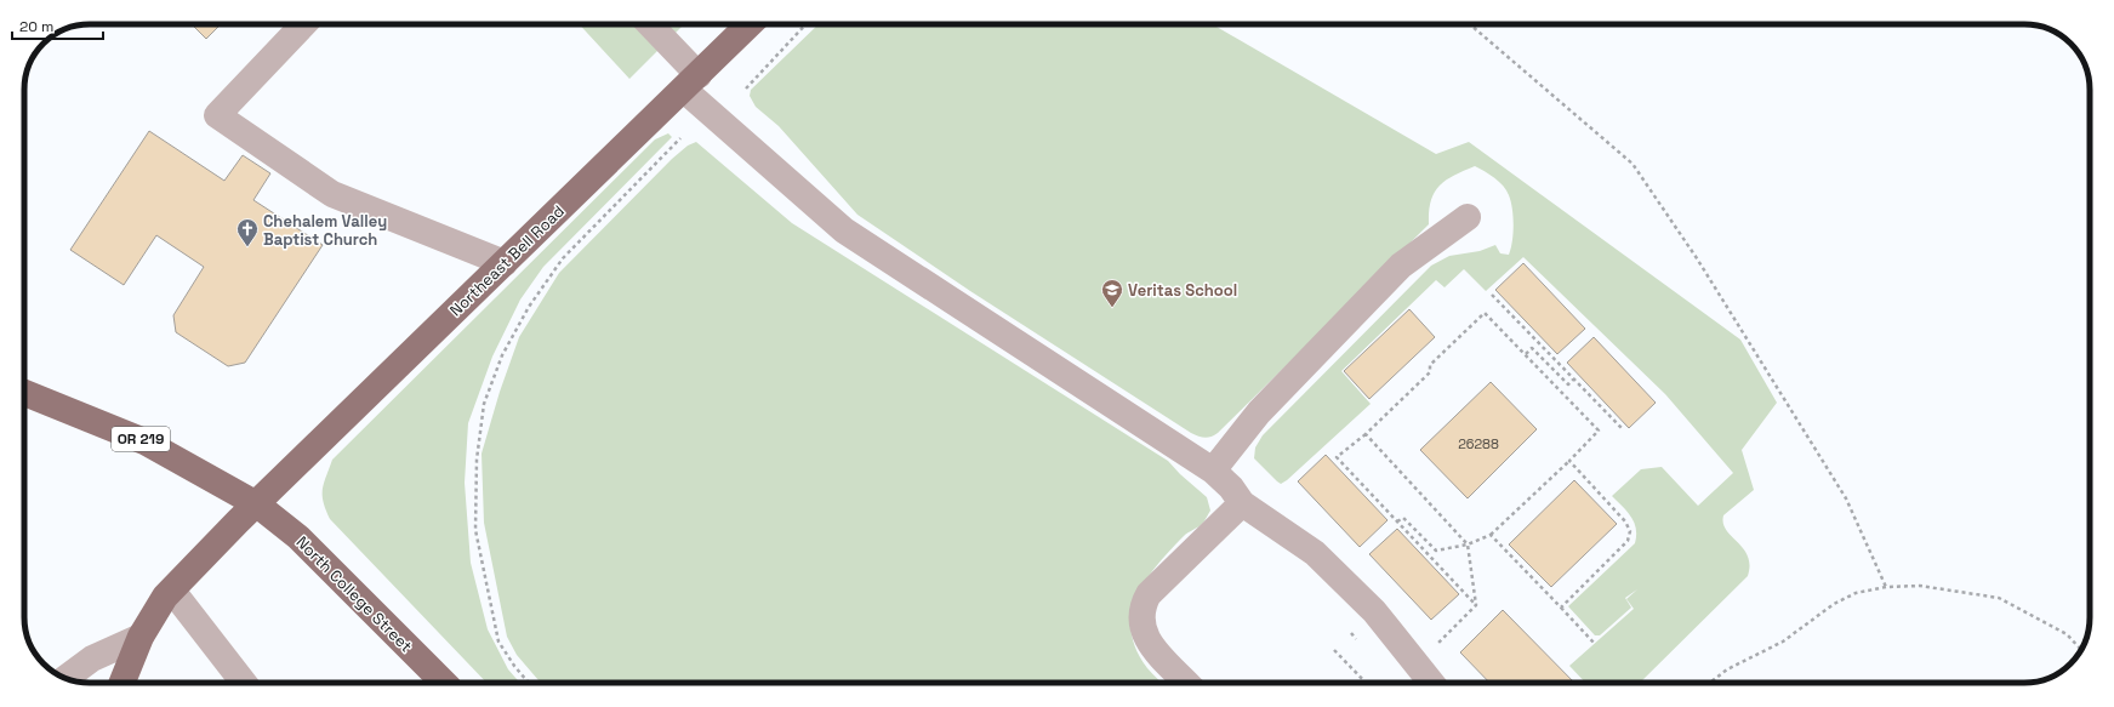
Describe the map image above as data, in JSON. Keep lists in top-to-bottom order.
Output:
{
  "streets": {
    "main road": ["Northeast Bell Road", "OR 219", "North College Street"]
  },
  "crossings": [
    ["Northeast Bell Road", "OR 219"],
    ["Northeast Bell Road", "North College Street"],
    ["OR 219", "North College Street"]
  ],
  "places": {
    "church": ["Chehalem Valley Baptist Church"],
    "school or university": ["Veritas School"]
  },
  "house_numbers": ["26288"],
  "scale_bar": "20 m"
}
